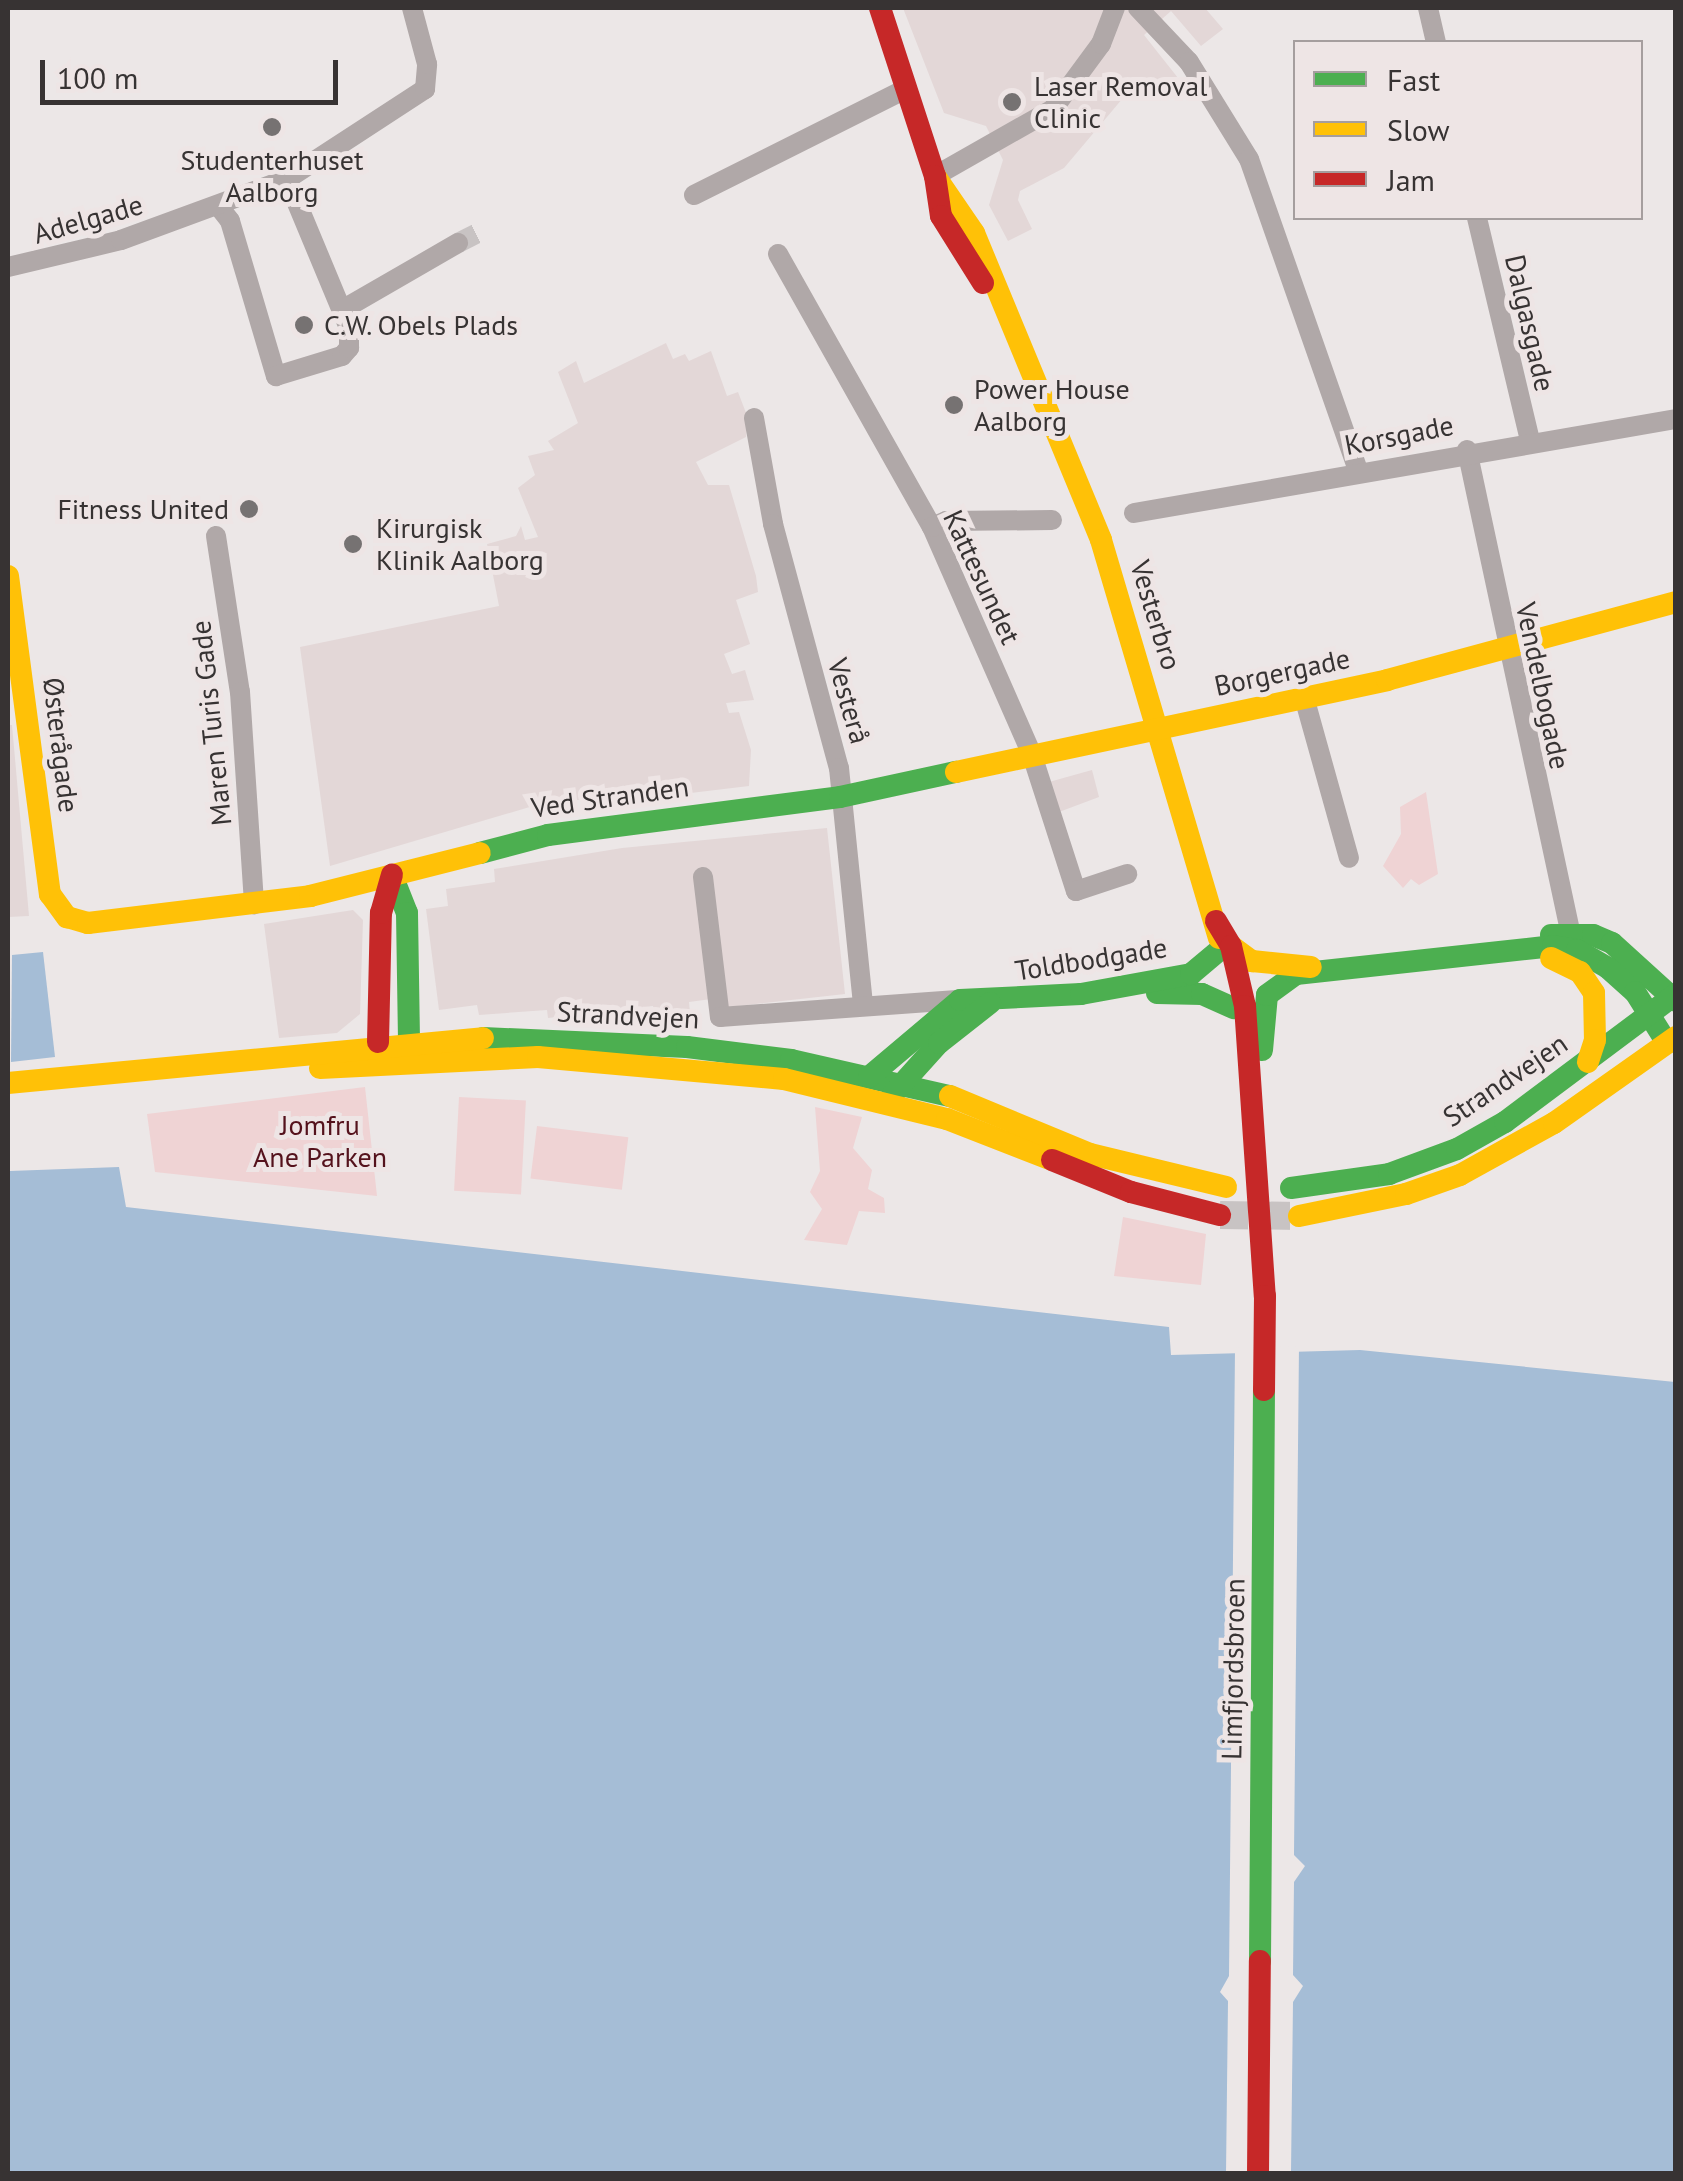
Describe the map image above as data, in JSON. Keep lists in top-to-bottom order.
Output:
{
  "streets": {
    "street": [
      "Adelgade",
      "Dalgasgade",
      "Korsgade",
      "Kattesundet",
      "Vesterbro",
      "Borgergade",
      "Vendelbogade",
      "Vesterå",
      "Maren Turis Gade",
      "Østerågade",
      "Ved Stranden",
      "Toldbodgade",
      "Strandvejen",
      "Limfjordsbroen"
    ]
  },
  "crossings": [
    ["Dalgasgade", "Korsgade"],
    ["Korsgade", "Vendelbogade"],
    ["Kattesundet", "Borgergade"],
    ["Vesterbro", "Borgergade"],
    ["Vesterbro", "Toldbodgade"],
    ["Vesterbro", "Limfjordsbroen"],
    ["Borgergade", "Vendelbogade"],
    ["Borgergade", "Vesterå"],
    ["Borgergade", "Ved Stranden"],
    ["Vesterå", "Ved Stranden"],
    ["Vesterå", "Toldbodgade"],
    ["Maren Turis Gade", "Ved Stranden"],
    ["Østerågade", "Ved Stranden"]
  ],
  "parks": ["Jomfru Ane Parken"],
  "places": [
    "Laser Removal Clinic",
    "Studenterhuset Aalborg",
    "C.W. Obels Plads",
    "Power House Aalborg",
    "Fitness United",
    "Kirurgisk Klinik Aalborg"
  ],
  "legend": ["Fast", "Slow", "Jam"],
  "scale_bar": "100 m"
}
